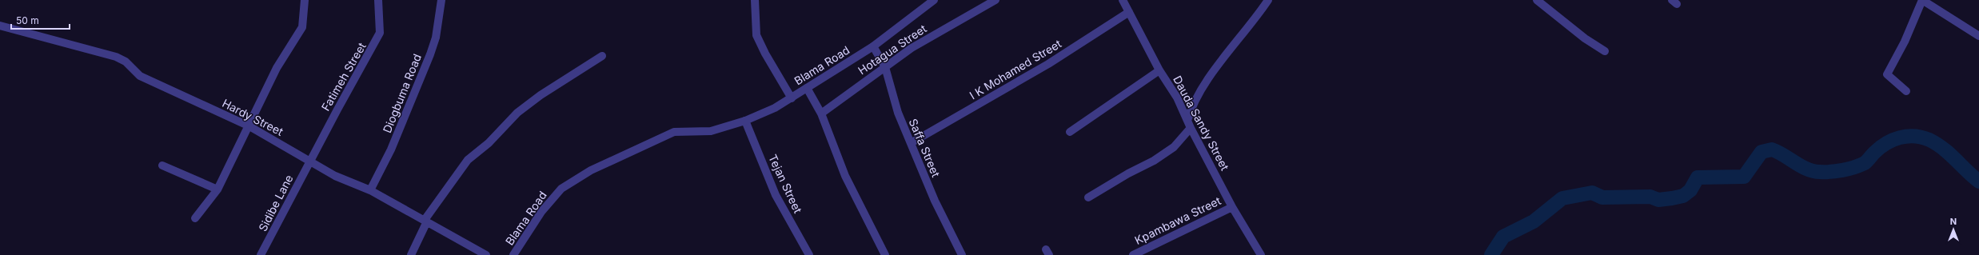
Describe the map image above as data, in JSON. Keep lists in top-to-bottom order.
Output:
{
  "streets": {
    "street": [
      "Hotagua Street",
      "Blama Road",
      "I K Mohamed Street",
      "Fatimeh Street",
      "Diogbuma Road",
      "Hardy Street",
      "Dauda Sandy Street",
      "Saffa Street",
      "Tejan Street",
      "Sidibe Lane",
      "Kpambawa Street"
    ]
  },
  "crossings": [
    ["Hotagua Street", "Saffa Street"],
    ["Blama Road", "Saffa Street"],
    ["Blama Road", "Tejan Street"],
    ["I K Mohamed Street", "Dauda Sandy Street"],
    ["I K Mohamed Street", "Saffa Street"],
    ["Fatimeh Street", "Hardy Street"],
    ["Fatimeh Street", "Sidibe Lane"],
    ["Diogbuma Road", "Hardy Street"],
    ["Hardy Street", "Sidibe Lane"],
    ["Dauda Sandy Street", "Kpambawa Street"]
  ],
  "scale_bar": "50 m",
  "north": "top"
}
